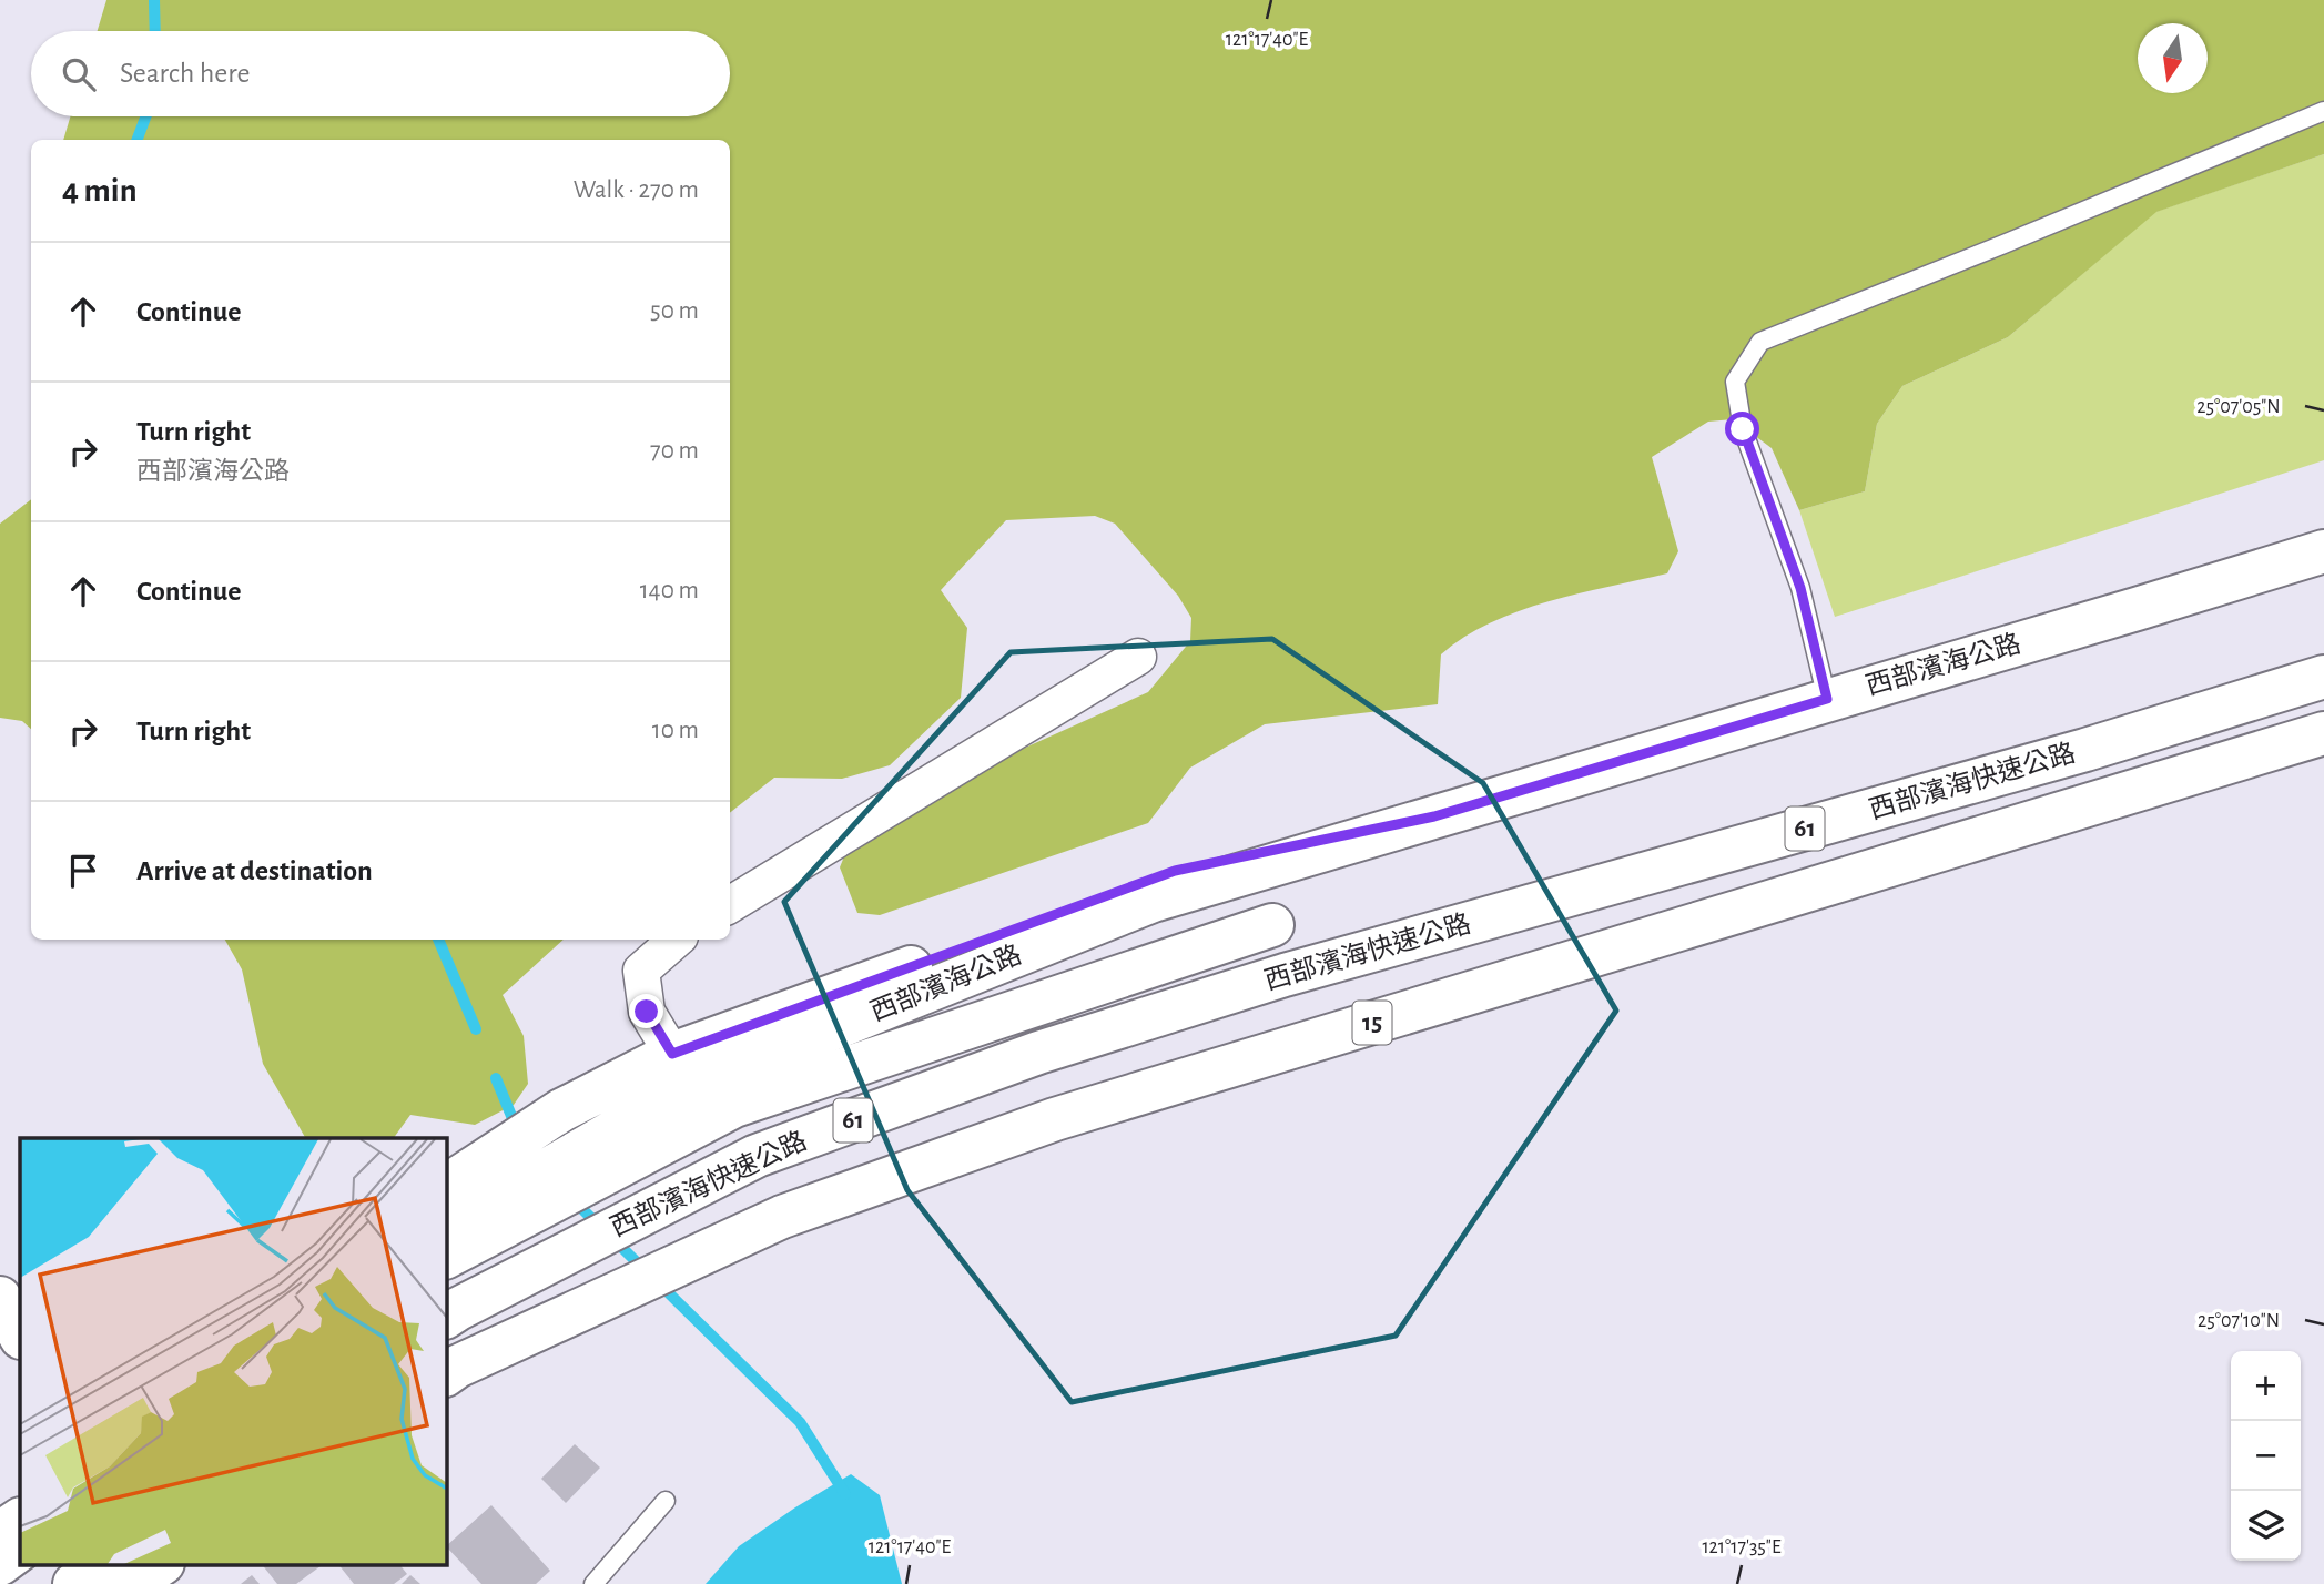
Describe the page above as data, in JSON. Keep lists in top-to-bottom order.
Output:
{
  "streets": {
    "main road": [
      "西部濱海公路",
      "西部濱海快速公路",
      "61",
      "15"
    ]
  },
  "north": "bottom",
  "page": {
    "search": "Search here",
    "heading": ["4 min", "Walk · 270 m"],
    "list": [
      ["Continue", "50 m"],
      ["Turn right", "西部濱海公路", "70 m"],
      ["Continue", "140 m"],
      ["Turn right", "10 m"],
      "Arrive at destination"
    ],
    "map_buttons": ["+", "−"]
  },
  "coordinates": [
    "121°17'40\"E",
    "25°07'05\"N",
    "25°07'10\"N",
    "121°17'35\"E"
  ]
}
